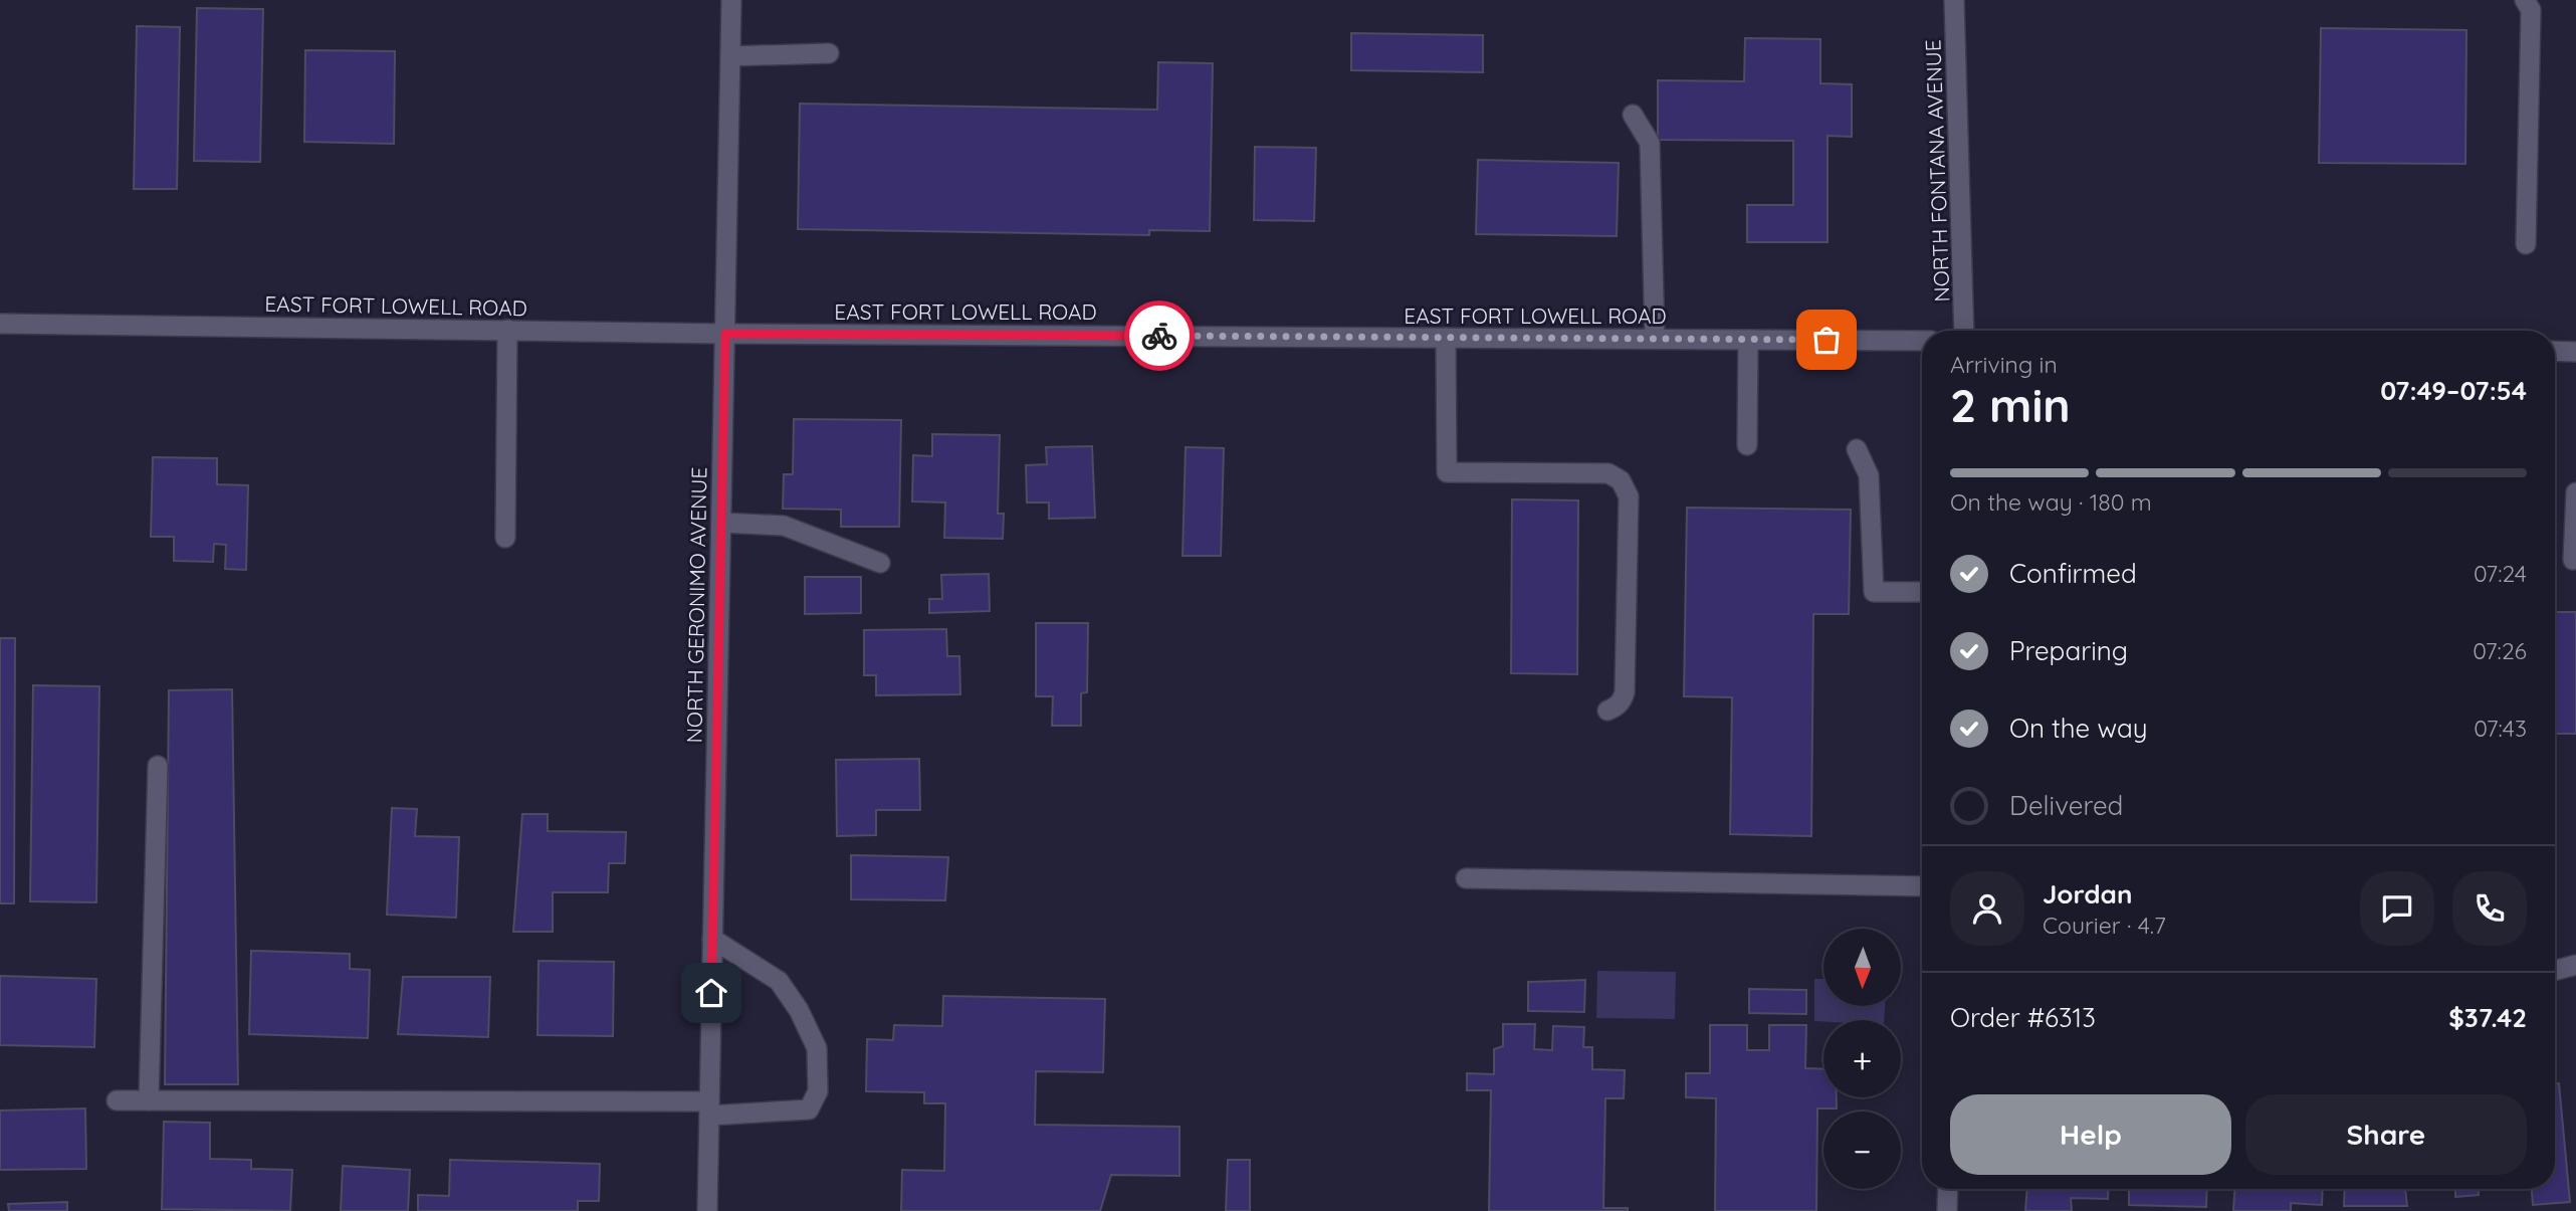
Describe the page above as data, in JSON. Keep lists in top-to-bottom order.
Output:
{
  "streets": {
    "main road": ["NORTH FONTANA AVENUE", "EAST FORT LOWELL ROAD", "NORTH GERONIMO AVENUE"]
  },
  "crossings": [
    ["EAST FORT LOWELL ROAD", "NORTH GERONIMO AVENUE"]
  ],
  "north": "bottom",
  "page": {
    "heading": ["2 min", "Arriving in", "07:49–07:54"],
    "panel": [
      "Jordan",
      "Courier · 4.7",
      "Order #6313",
      "$37.42"
    ],
    "bar": "On the way · 180 m",
    "list": [
      ["Confirmed", "07:24"],
      ["Preparing", "07:26"],
      ["On the way", "07:43"],
      "Delivered"
    ],
    "map_buttons": ["+", "−"],
    "buttons": ["Help", "Share"]
  }
}
